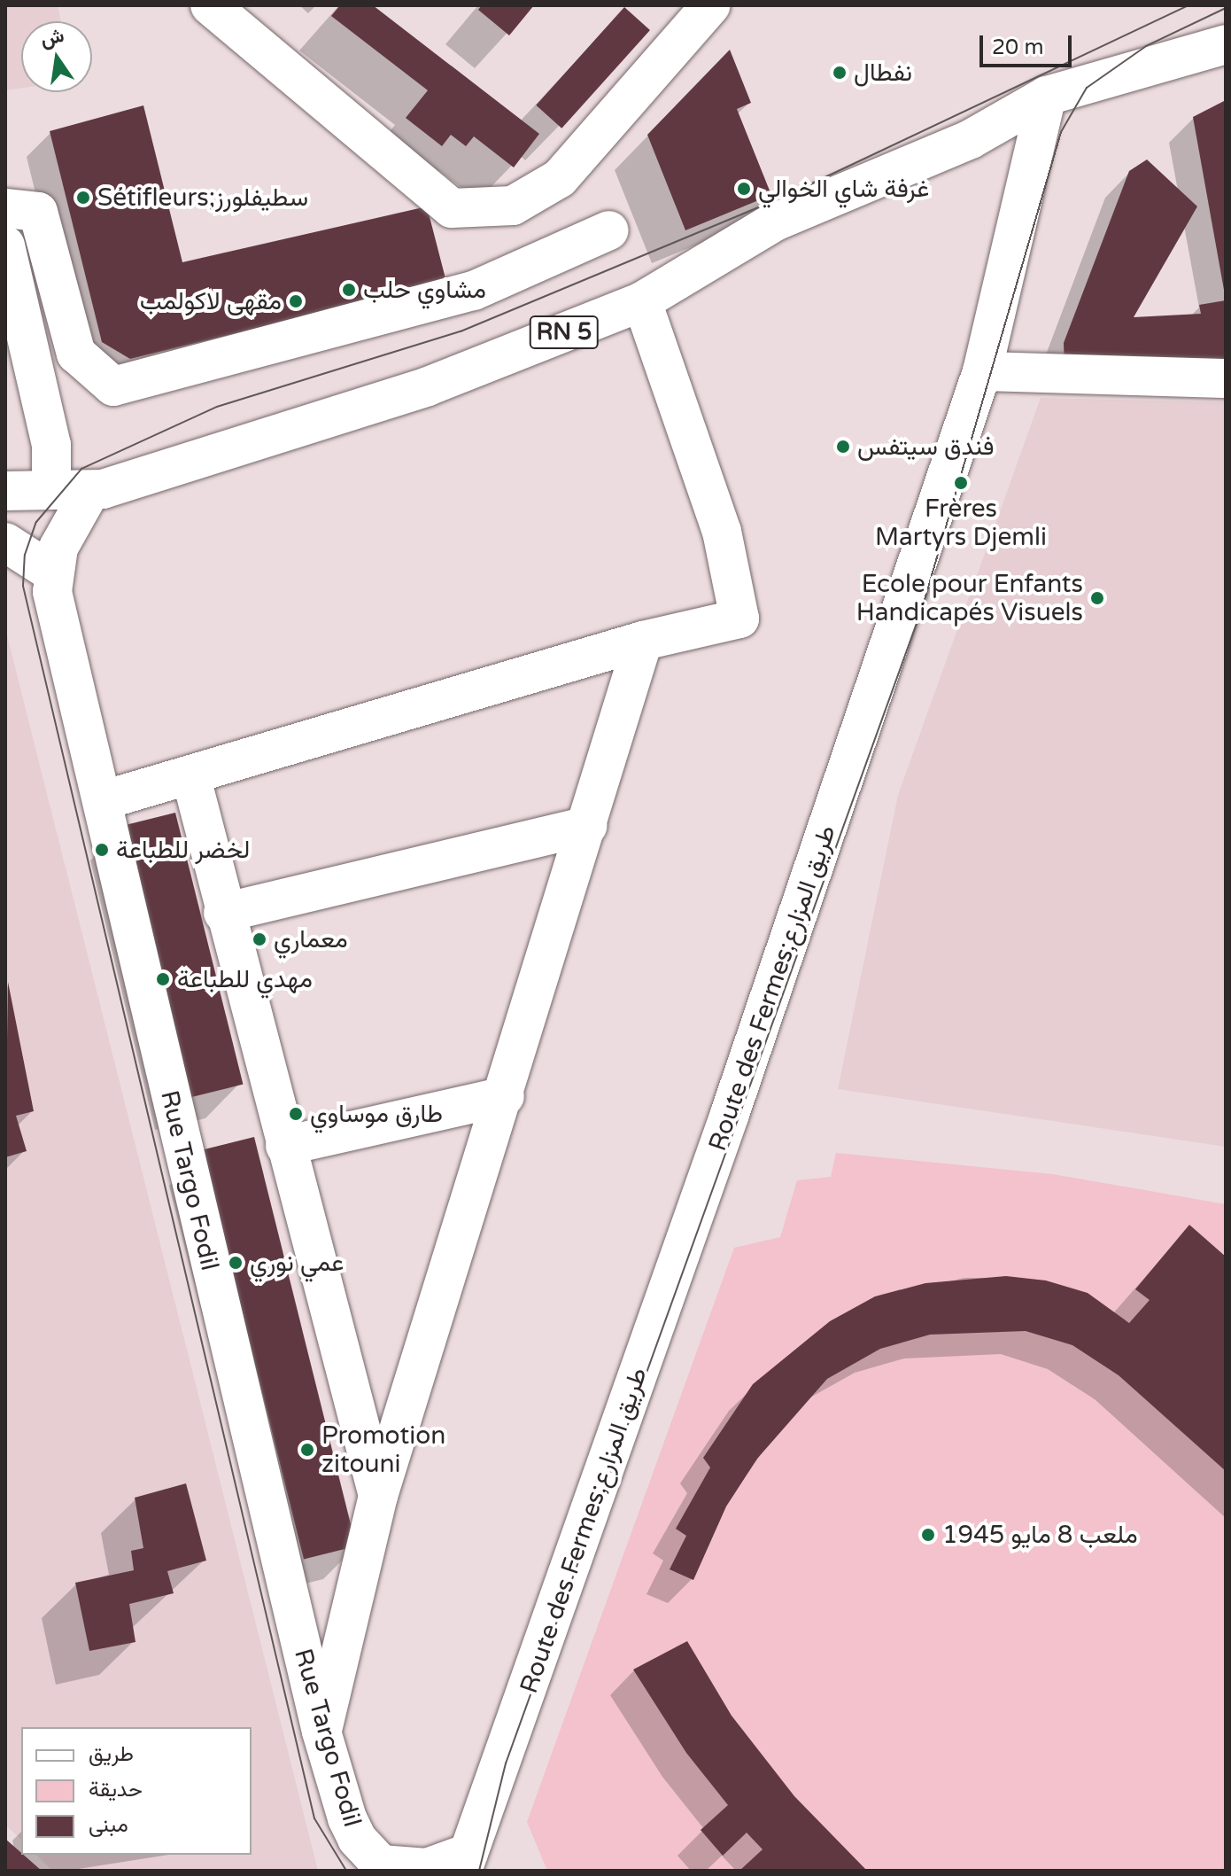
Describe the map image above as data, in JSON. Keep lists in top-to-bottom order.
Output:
{
  "streets": {
    "street": ["RN 5", "Route des Fermes;طريق المزارع", "Rue Targo Fodil"]
  },
  "crossings": [
    ["RN 5", "Route des Fermes;طريق المزارع"],
    ["RN 5", "Rue Targo Fodil"],
    ["Route des Fermes;طريق المزارع", "Rue Targo Fodil"]
  ],
  "places": [
    "نفطال",
    "غرفة شاي الخوالي",
    "Sétifleurs;سطيفلورز",
    "مشاوي حلب",
    "مقهى لاكولمب",
    "فندق سيتفس",
    "Frères Martyrs Djemli",
    "Ecole pour Enfants Handicapés Visuels",
    "لخضر للطباعة",
    "معماري",
    "مهدي للطباعة",
    "طارق موساوي",
    "عمي نوري",
    "Promotion zitouni",
    "ملعب 8 مايو 1945"
  ],
  "legend": ["طريق", "حديقة", "مبنى"],
  "scale_bar": "20 m",
  "north": "top"
}
